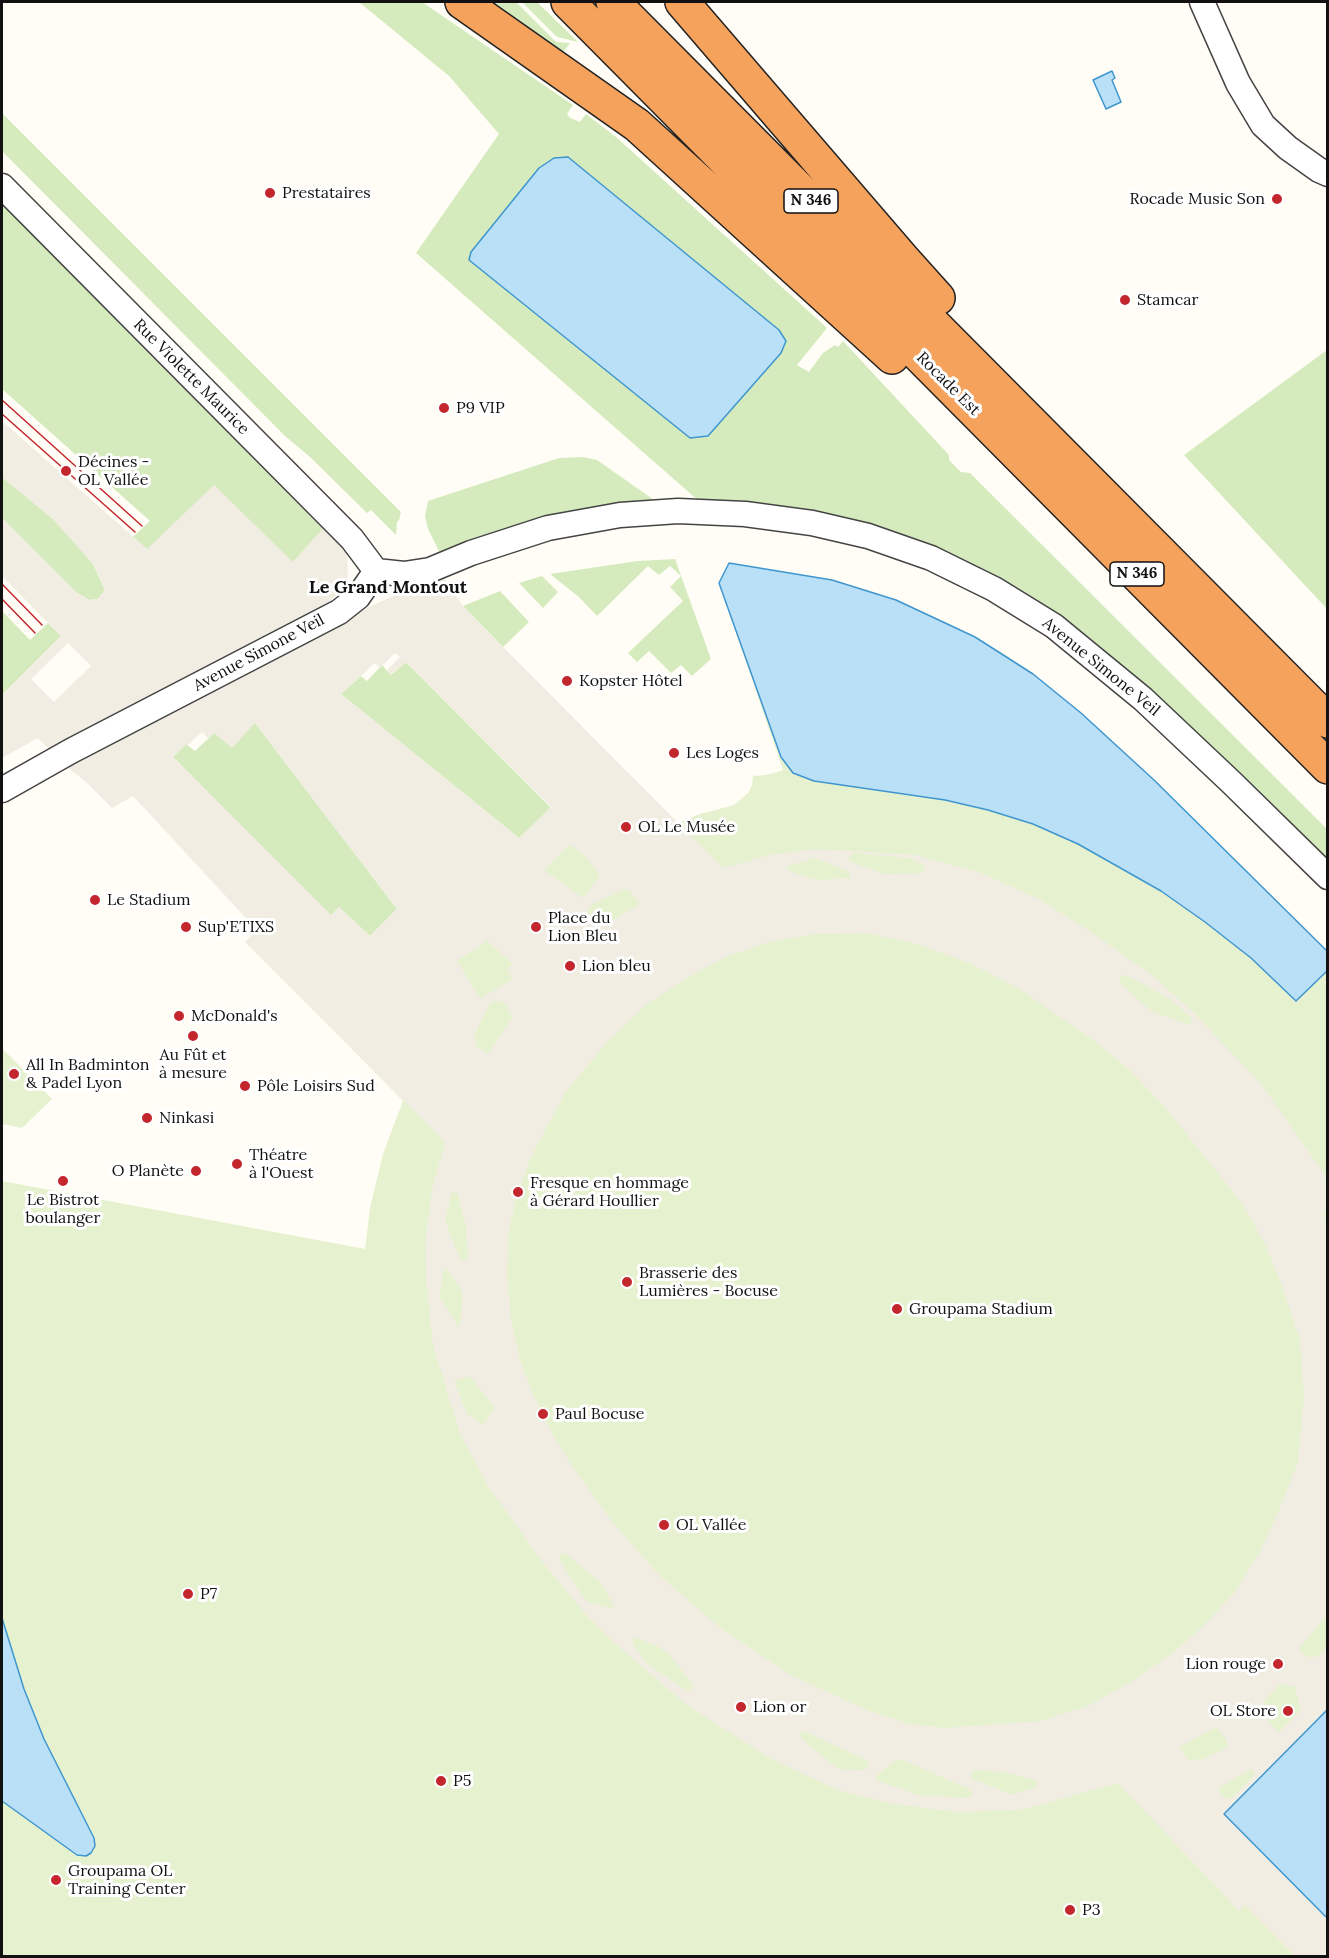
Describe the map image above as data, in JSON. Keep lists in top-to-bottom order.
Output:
{
  "streets": {
    "highway": ["N 346", "Rocade Est"],
    "street": ["Rue Violette Maurice", "Avenue Simone Veil"]
  },
  "crossings": [
    ["Rue Violette Maurice", "Avenue Simone Veil"]
  ],
  "districts": ["Le Grand Montout"],
  "places": [
    "Prestataires",
    "Rocade Music Son",
    "Stamcar",
    "P9 VIP",
    "Décines - OL Vallée",
    "Kopster Hôtel",
    "Les Loges",
    "OL Le Musée",
    "Le Stadium",
    "Sup'ETIXS",
    "Place du Lion Bleu",
    "Lion bleu",
    "McDonald's",
    "Au Fût et à mesure",
    "All In Badminton & Padel Lyon",
    "Pôle Loisirs Sud",
    "Ninkasi",
    "Théatre à l'Ouest",
    "O Planète",
    "Le Bistrot boulanger",
    "Fresque en hommage à Gérard Houllier",
    "Brasserie des Lumières - Bocuse",
    "Groupama Stadium",
    "Paul Bocuse",
    "OL Vallée",
    "P7",
    "Lion rouge",
    "Lion or",
    "OL Store",
    "P5",
    "Groupama OL Training Center",
    "P3"
  ]
}
